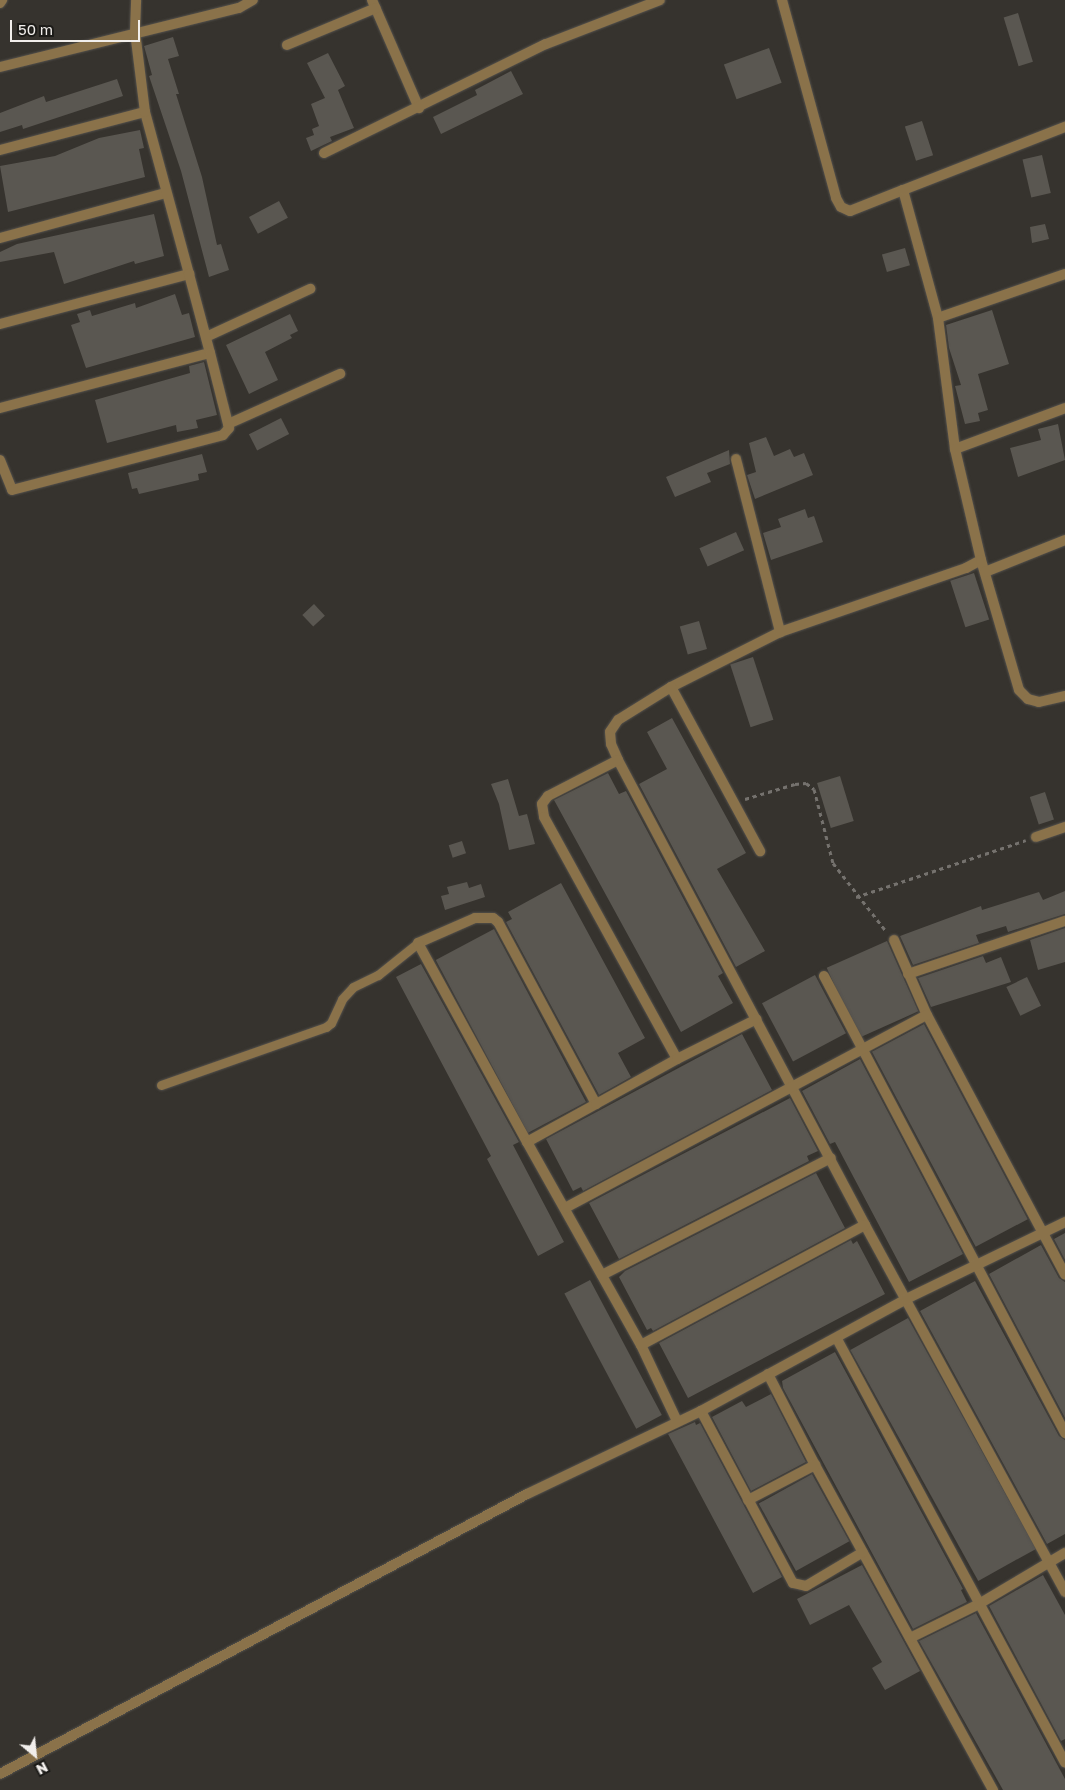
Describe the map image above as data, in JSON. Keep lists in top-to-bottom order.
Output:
{
  "scale_bar": "50 m",
  "north": "bottom right"
}
